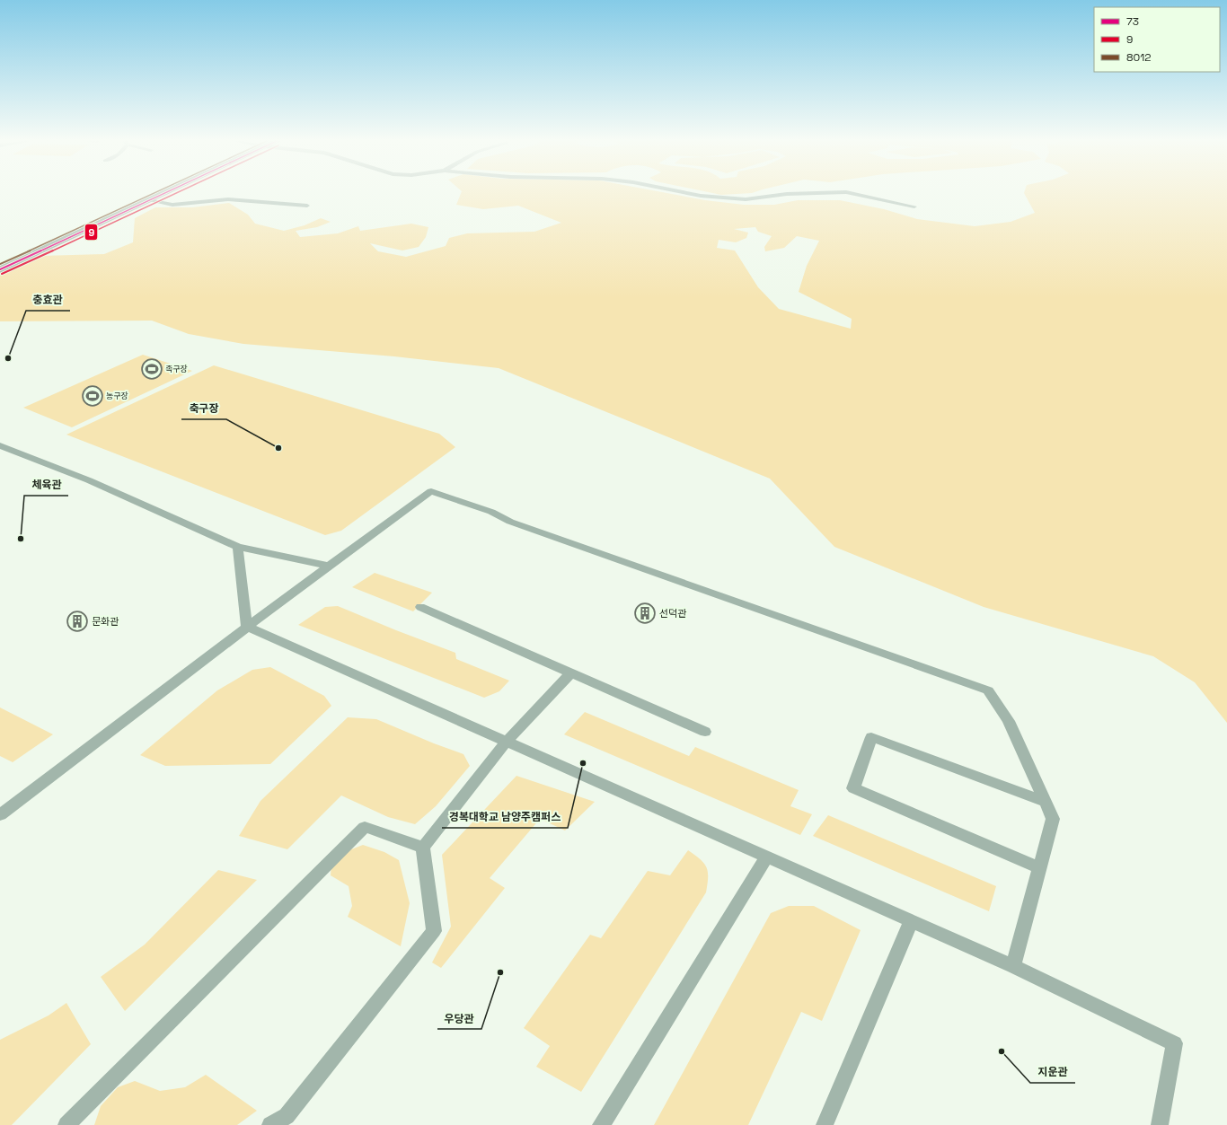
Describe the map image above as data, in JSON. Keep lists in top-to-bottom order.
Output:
{
  "places": {
    "other": [
      "충효관",
      "축구장",
      "체육관",
      "경복대학교 남양주캠퍼스",
      "우당관",
      "지운관"
    ],
    "sports": ["족구장", "농구장"],
    "building": ["선덕관", "문화관"]
  },
  "lines": ["transit line 73", "transit line 9", "transit line 8012"],
  "legend": ["73", "9", "8012"]
}
